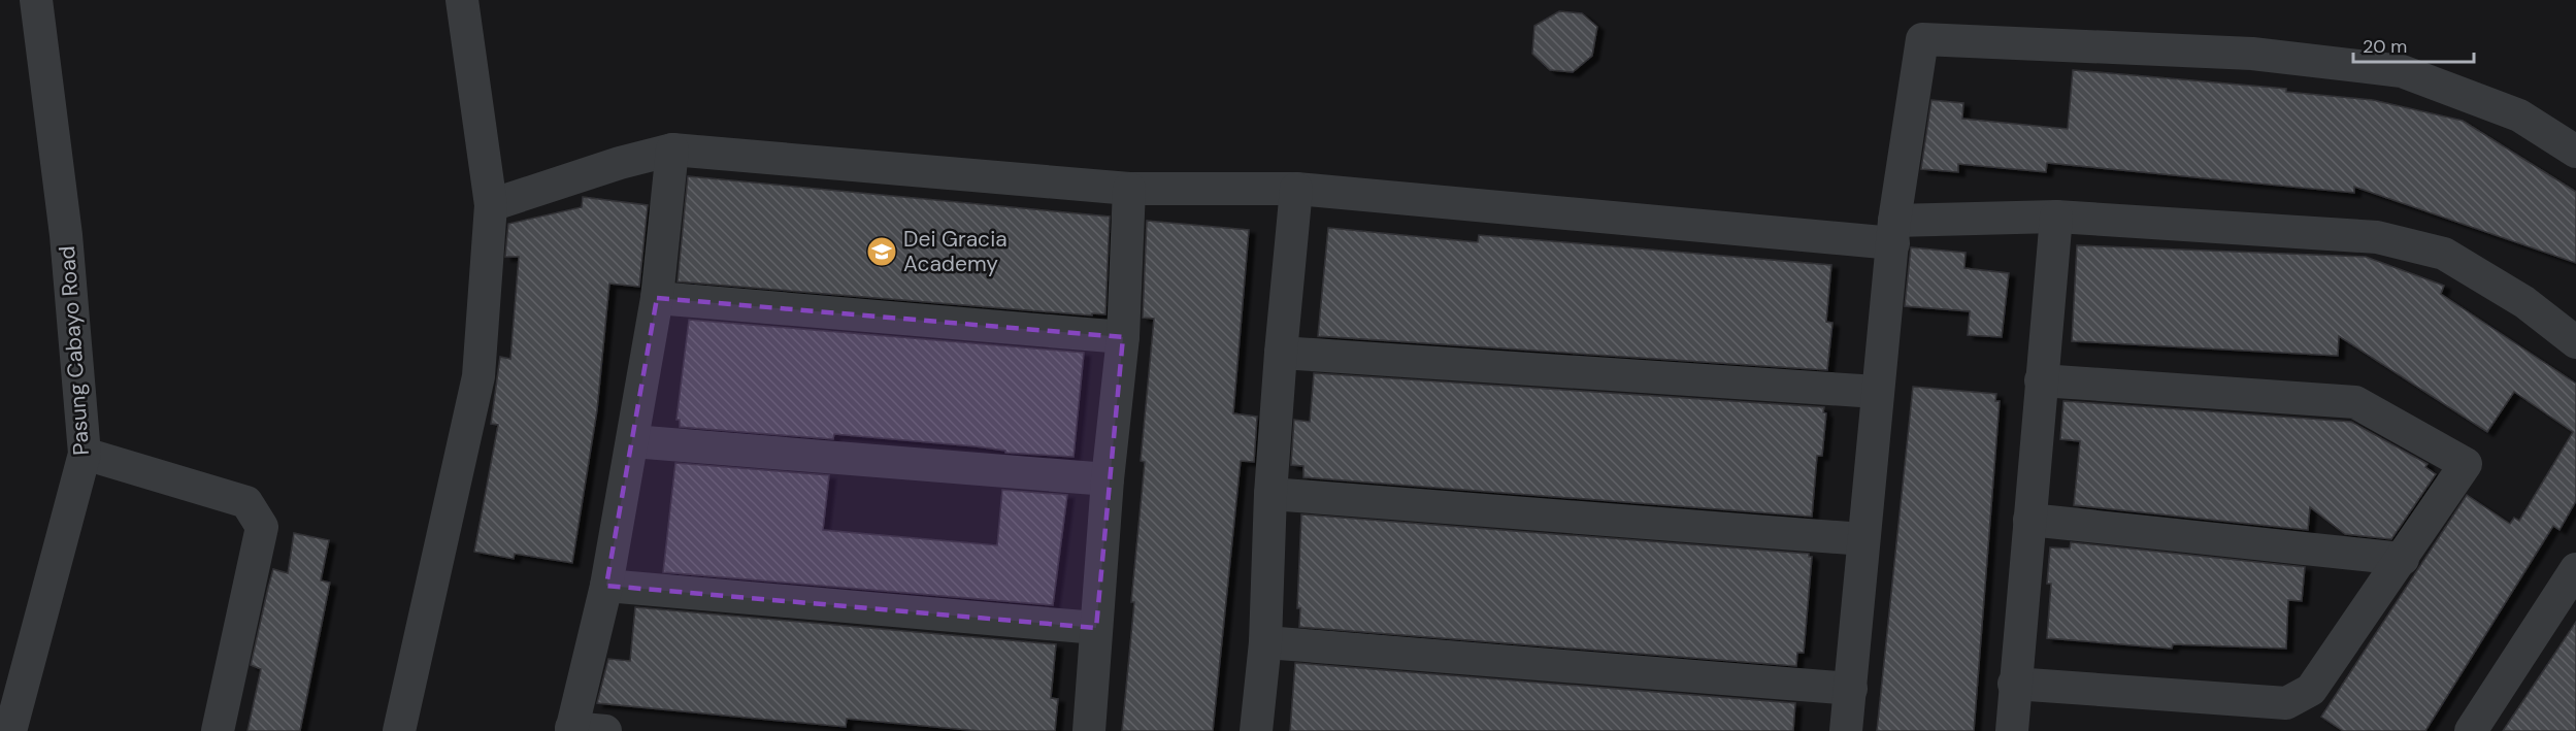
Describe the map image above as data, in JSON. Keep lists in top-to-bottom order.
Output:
{
  "streets": {
    "street": ["Pasung Cabayo Road"]
  },
  "places": {
    "school or university": ["Dei Gracia Academy"]
  },
  "scale_bar": "20 m"
}
